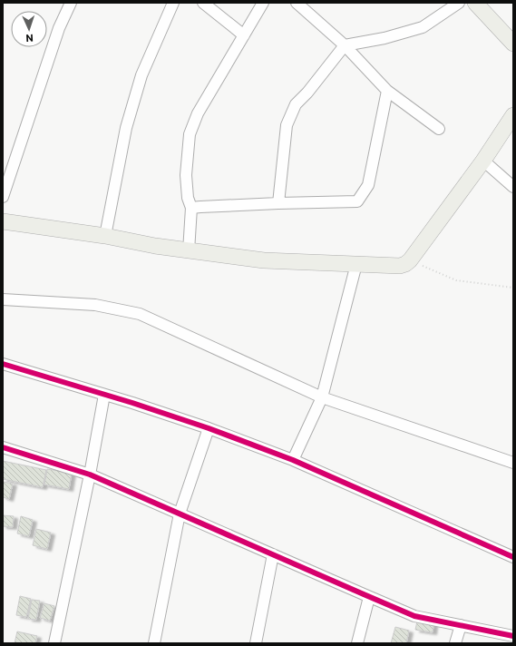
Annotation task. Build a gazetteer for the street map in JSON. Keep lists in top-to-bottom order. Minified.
{"north":"bottom"}
